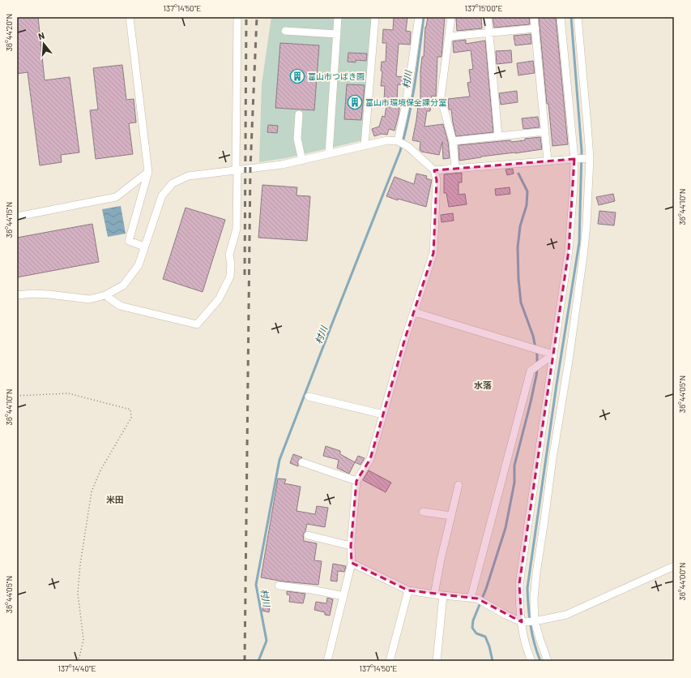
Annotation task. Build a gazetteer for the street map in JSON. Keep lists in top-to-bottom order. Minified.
{"districts":["水落","米田"],"water":["村川"],"places":{"building":["富山市つばき園","富山市環境保全課分室"]},"north":"top","coordinates":["137°14'50\"E","137°15'00\"E","36°44'20\"N","36°44'10\"N","36°44'15\"N","36°44'05\"N","36°44'00\"N","137°14'40\"E"]}
